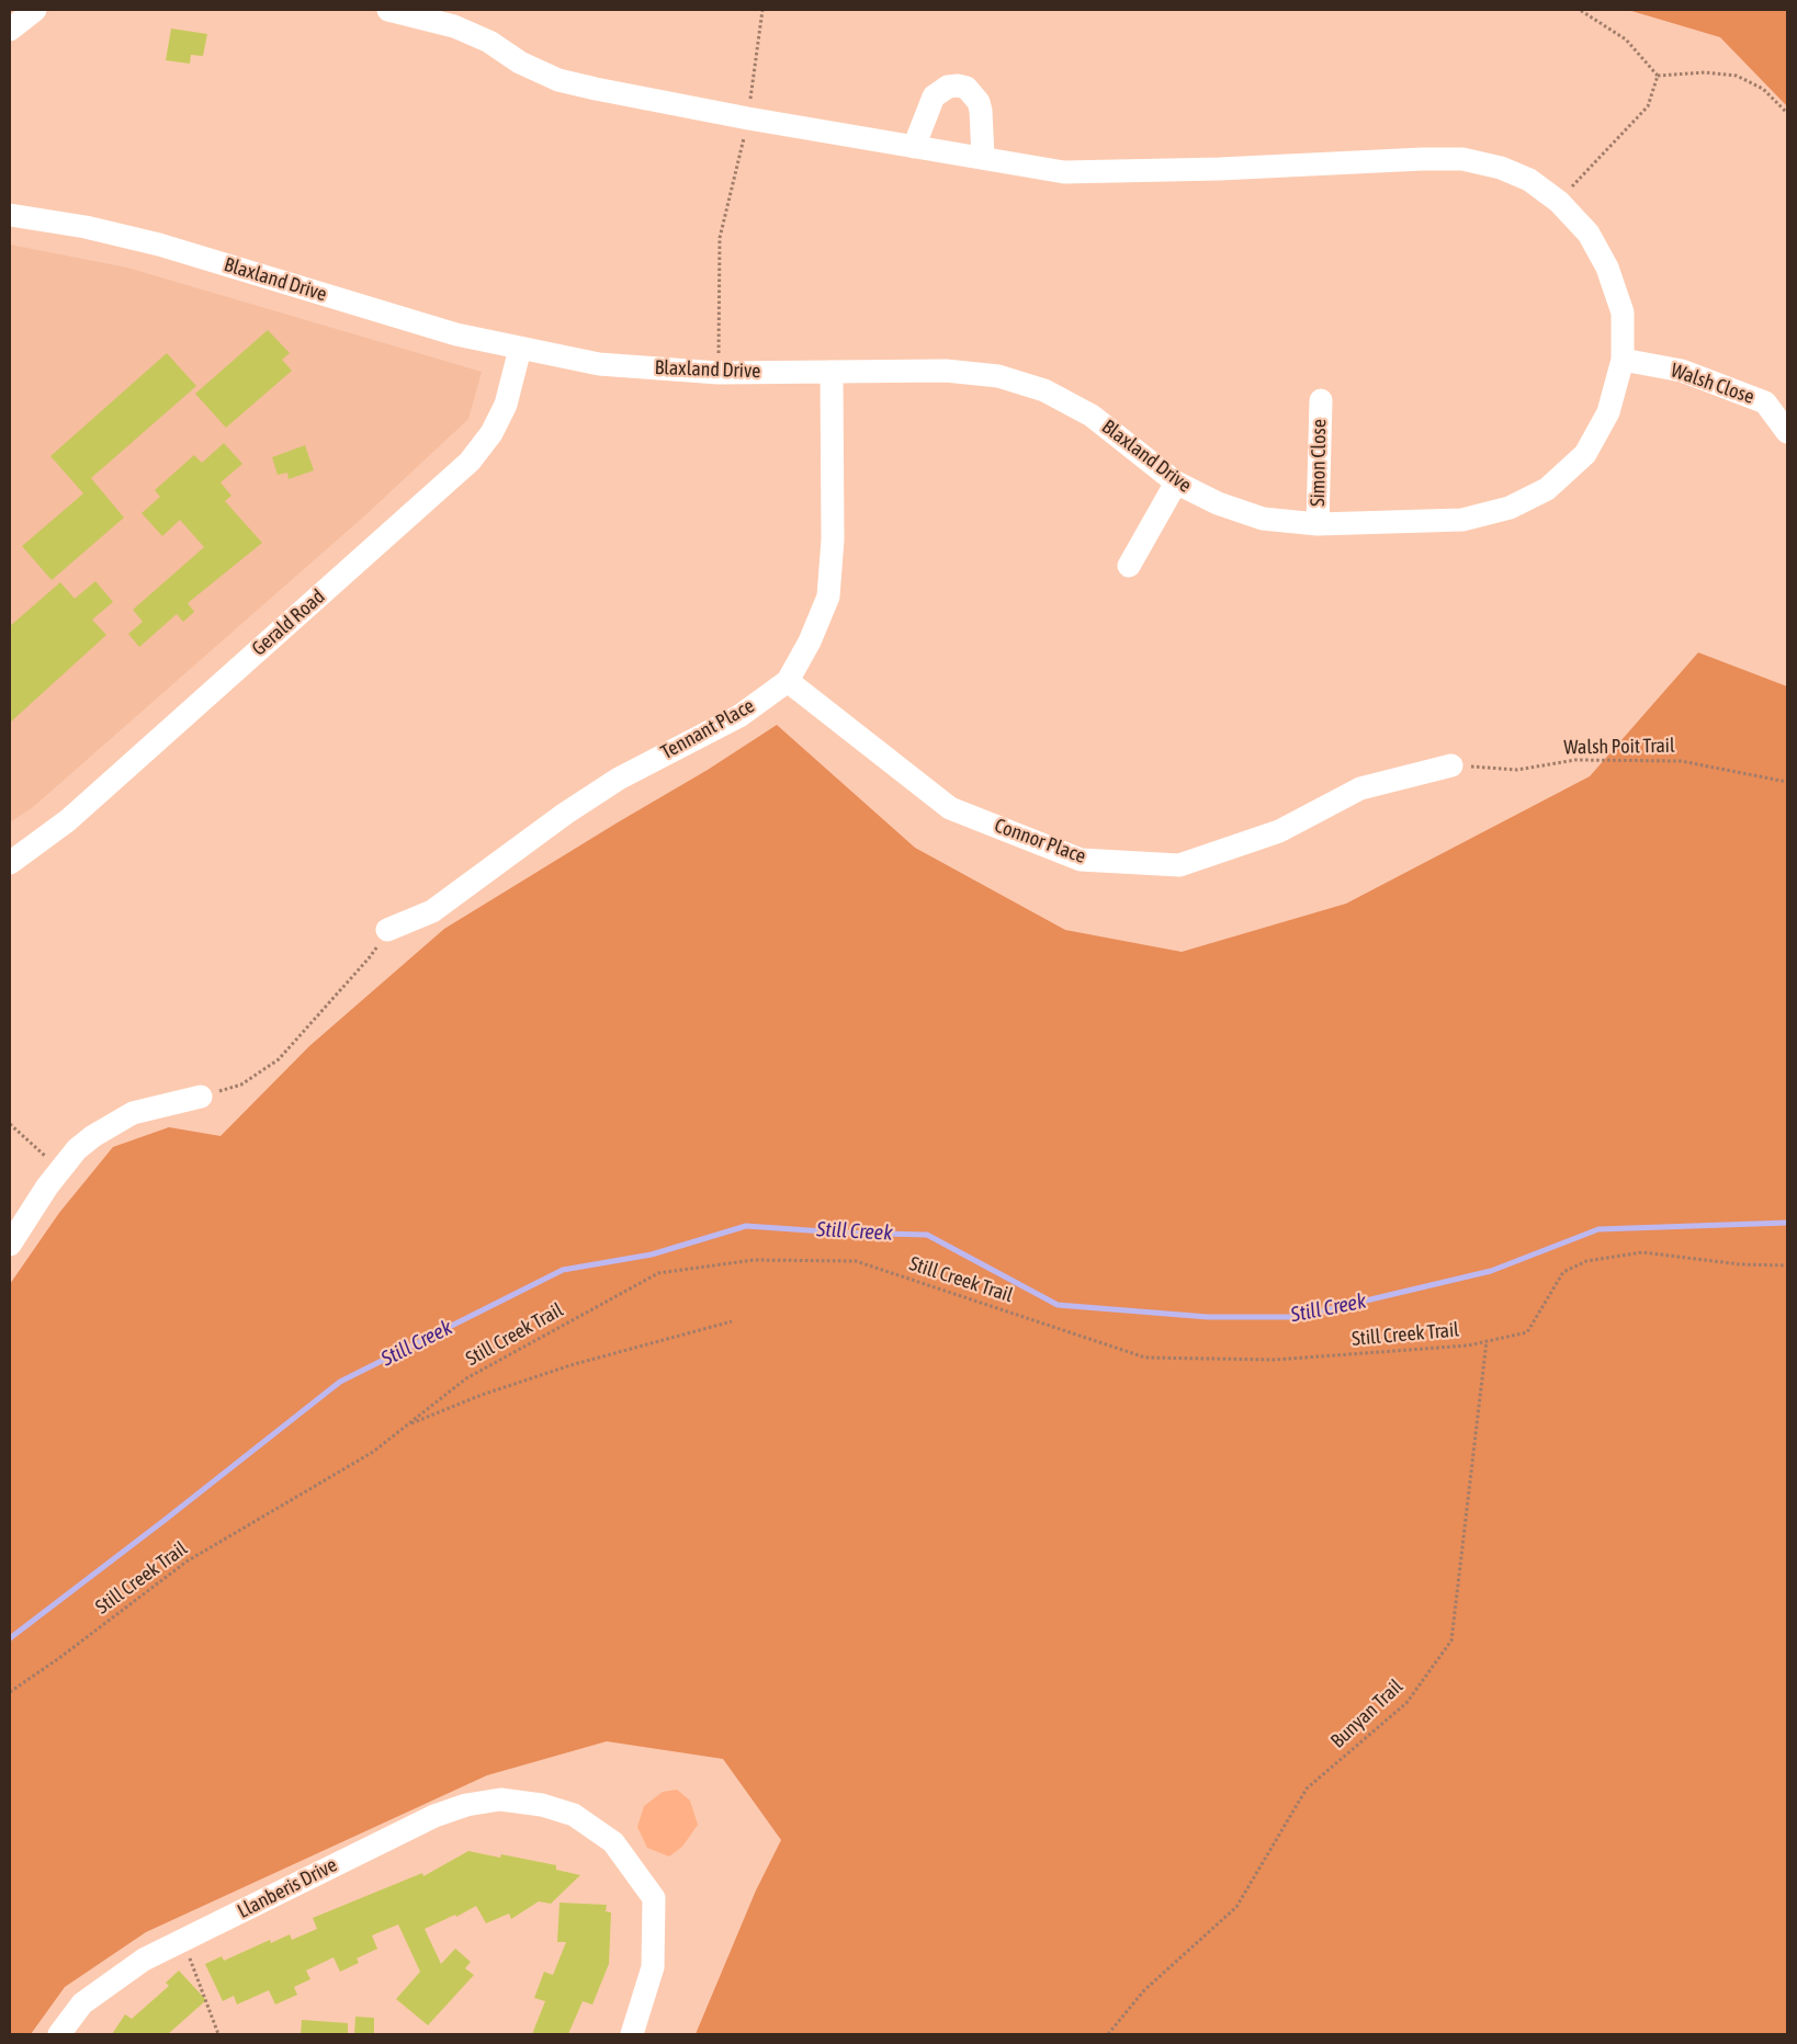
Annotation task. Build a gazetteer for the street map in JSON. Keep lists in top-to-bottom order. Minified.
{"streets":{"street":["Blaxland Drive","Walsh Close","Simon Close","Gerald Road","Tennant Place","Connor Place","Llanberis Drive"],"path":["Walsh Poit Trail","Still Creek Trail","Bunyan Trail"]},"crossings":[["Blaxland Drive","Walsh Close"],["Blaxland Drive","Simon Close"],["Blaxland Drive","Gerald Road"],["Blaxland Drive","Tennant Place"],["Tennant Place","Connor Place"],["Walsh Poit Trail","Connor Place"],["Still Creek Trail","Bunyan Trail"]],"water":["Still Creek"]}
